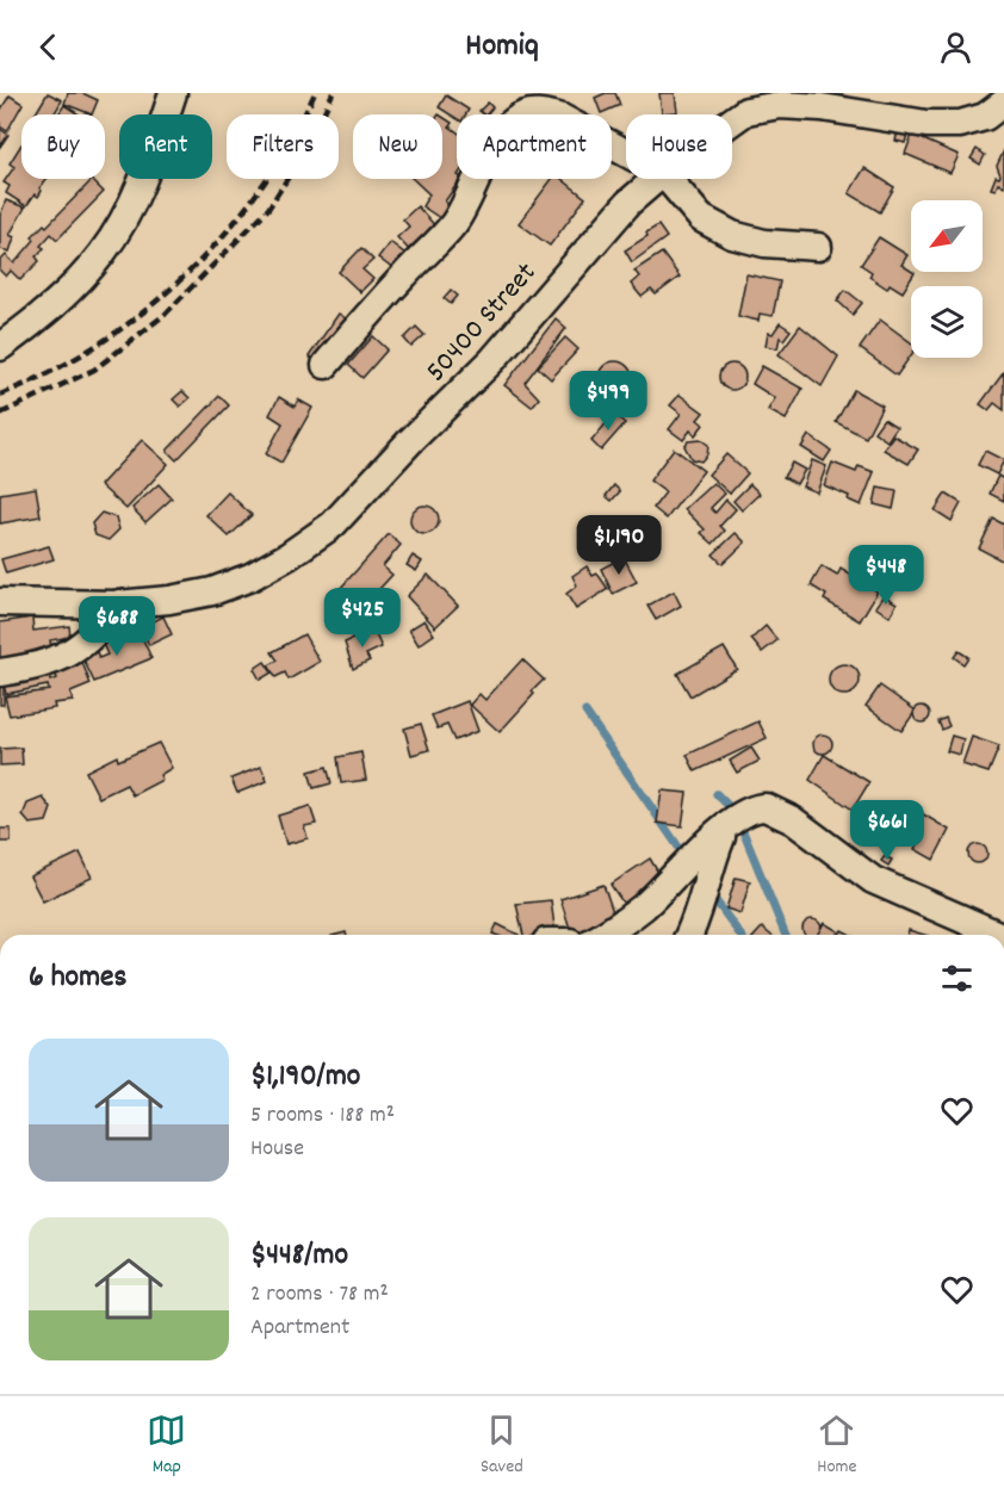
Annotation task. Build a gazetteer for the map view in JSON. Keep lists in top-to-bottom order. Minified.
{"streets":{"street":["50400 Street"]},"north":"bottom left","page":{"header":"Homiq","chip":["Buy","Rent","Filters","New","Apartment","House"],"price":["$499","$1,190","$448","$425","$688","$661"],"heading":"6 homes","list":[{"name":"$1,190/mo","note":"5 rooms · 188 m² · House"},{"name":"$448/mo","note":"2 rooms · 78 m² · Apartment"}],"tabs":["Map","Saved","Home"]}}
